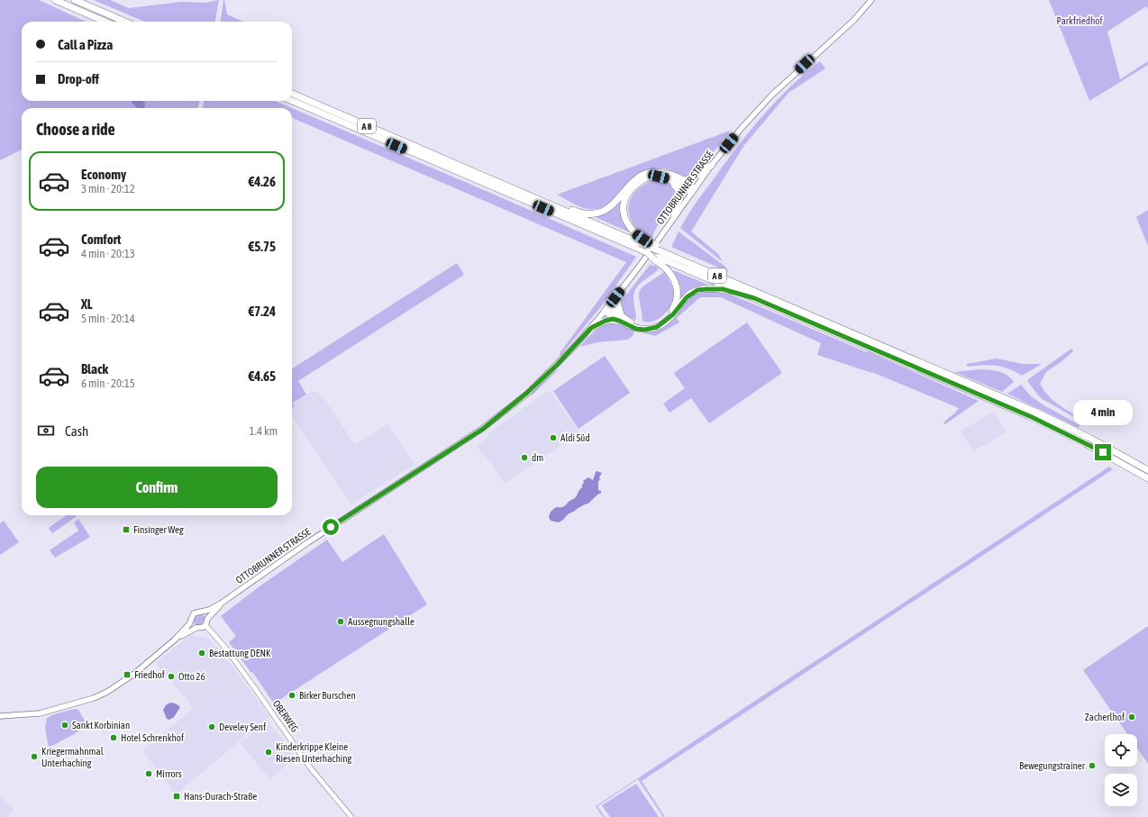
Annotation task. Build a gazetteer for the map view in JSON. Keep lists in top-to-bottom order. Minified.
{"streets":{"highway":["A 8"],"main road":["OTTOBRUNNER STRASSE"],"street":["OBERWEG"]},"crossings":[["OTTOBRUNNER STRASSE","OBERWEG"]],"parks":["Parkfriedhof"],"places":{"other":["Aldi Süd","dm","Aussegnungshalle","Bestattung DENK","Otto 26","Birker Burschen","Zacherlhof","Sankt Korbinian","Develey Senf","Hotel Schrenkhof","Kinderkrippe Kleine Riesen Unterhaching","Kriegermahnmal Unterhaching","Bewegungstrainer","Mirrors"],"transit":["Finsinger Weg","Friedhof","Hans-Durach-Straße"]},"page":{"banner":["Call a Pizza","Drop-off"],"heading":"Choose a ride","list":[{"name":"Economy","note":"3 min · 20:12","value":"€4.26"},{"name":"Comfort","note":"4 min · 20:13","value":"€5.75"},{"name":"XL","note":"5 min · 20:14","value":"€7.24"},{"name":"Black","note":"6 min · 20:15","value":"€4.65"}],"bubble":"4 min","pay":["Cash","1.4 km"],"buttons":"Confirm"}}
